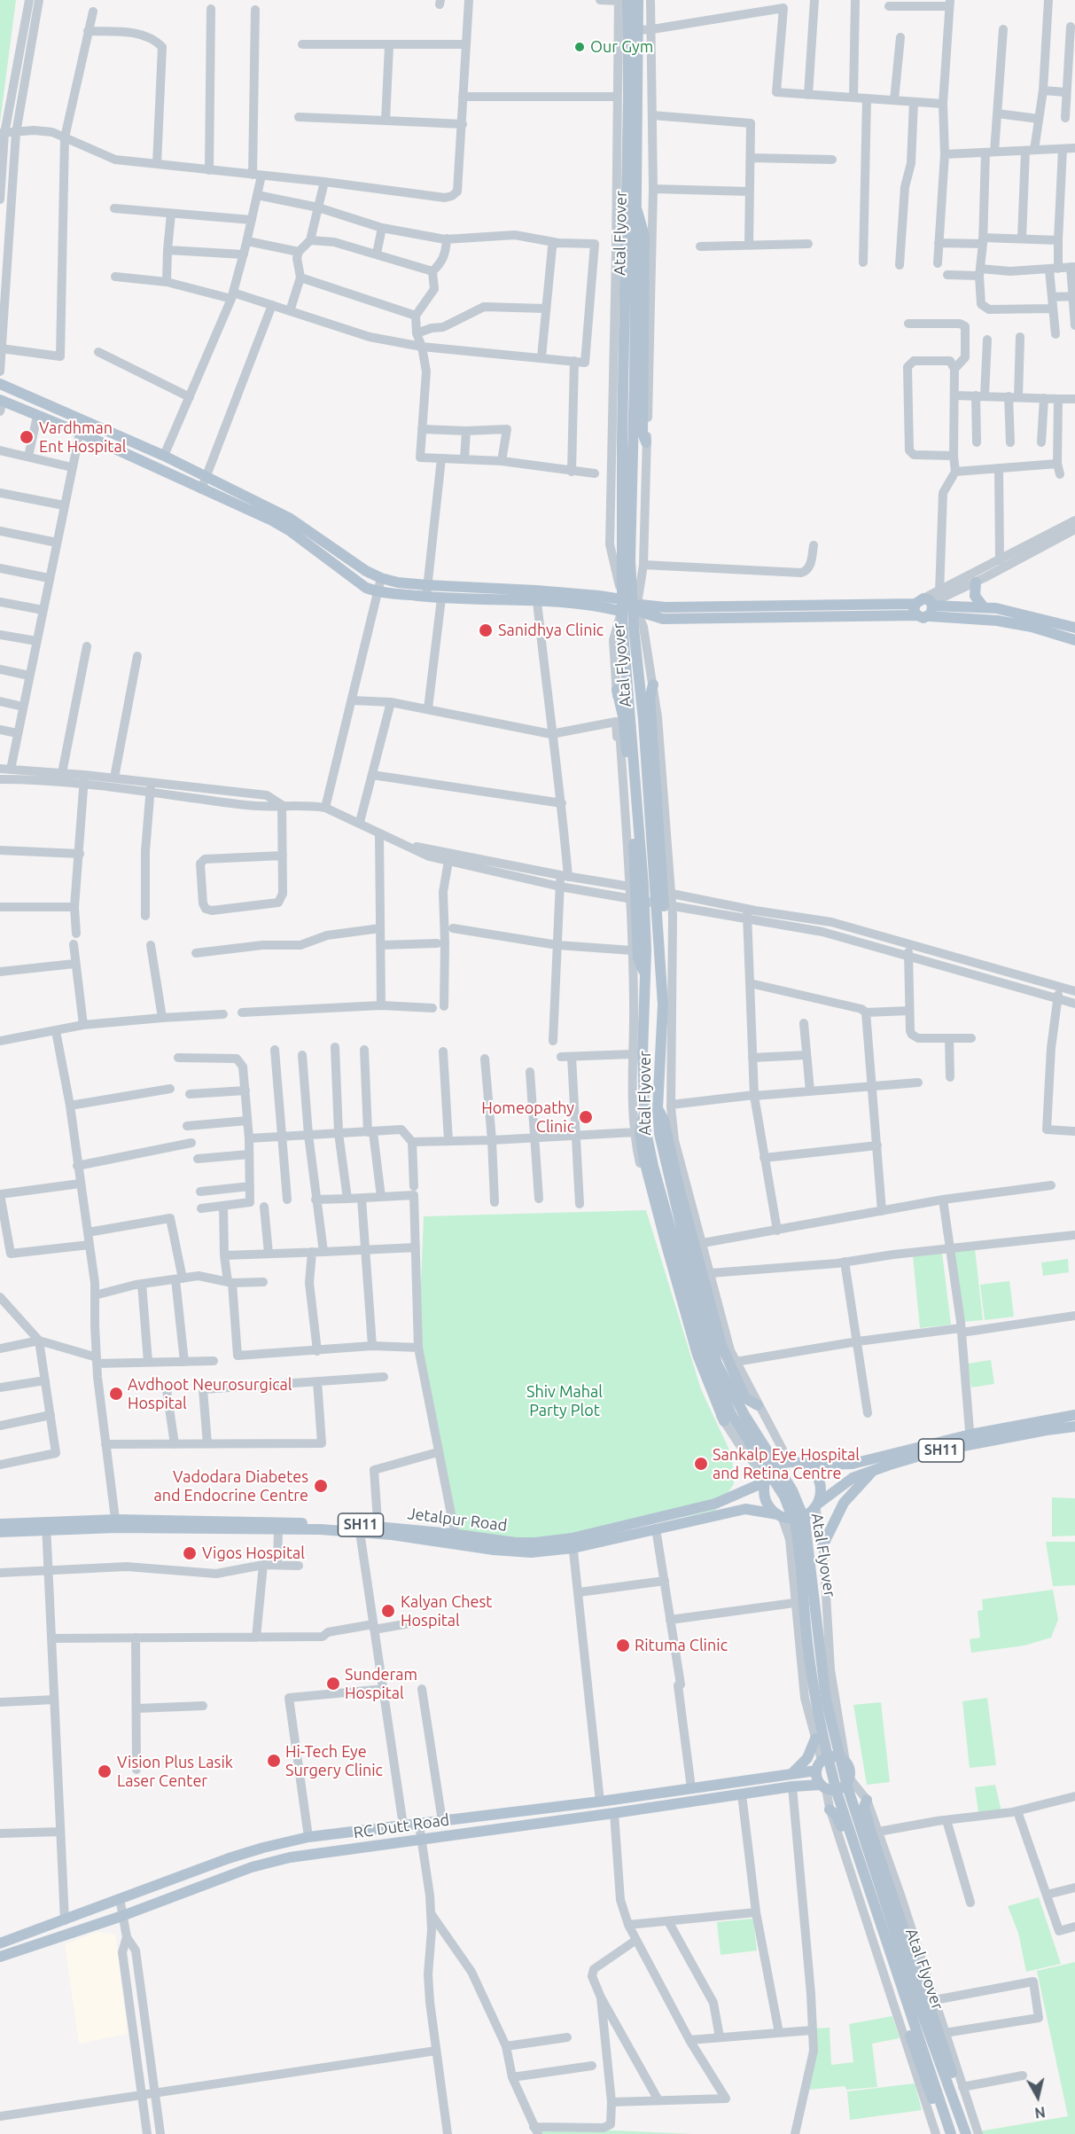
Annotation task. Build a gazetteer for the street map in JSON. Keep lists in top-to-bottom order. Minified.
{"streets":{"main road":["Atal Flyover","SH11","Jetalpur Road","RC Dutt Road"]},"crossings":[["Atal Flyover","RC Dutt Road"],["SH11","Jetalpur Road"]],"parks":["Shiv Mahal Party Plot"],"places":["Our Gym","Vardhman Ent Hospital","Sanidhya Clinic","Homeopathy Clinic","Avdhoot Neurosurgical Hospital","Sankalp Eye Hospital and Retina Centre","Vadodara Diabetes and Endocrine Centre","Vigos Hospital","Kalyan Chest Hospital","Rituma Clinic","Sunderam Hospital","Hi-Tech Eye Surgery Clinic","Vision Plus Lasik Laser Center"],"north":"bottom"}
